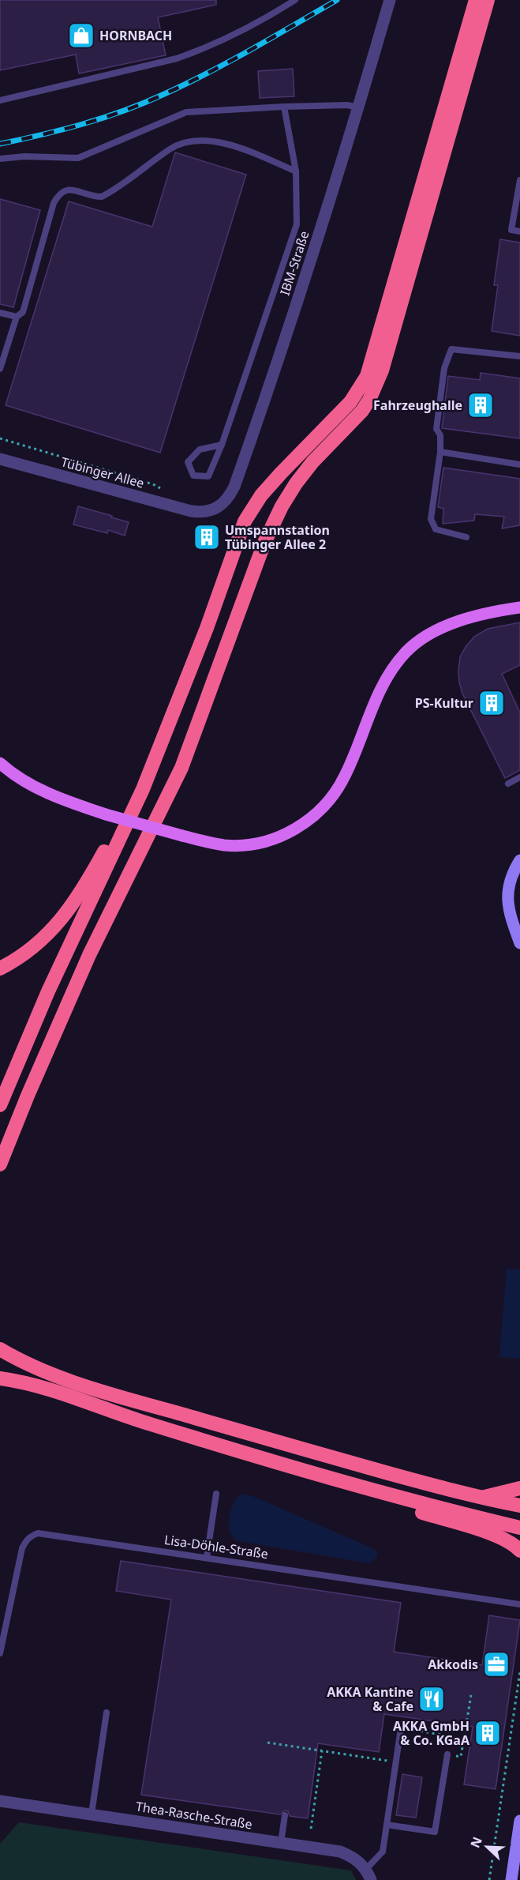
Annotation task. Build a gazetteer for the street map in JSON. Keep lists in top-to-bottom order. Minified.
{"streets":{"street":["IBM-Straße","Tübinger Allee","Thea-Rasche-Straße"],"lane":["Lisa-Döhle-Straße"]},"crossings":[["IBM-Straße","Tübinger Allee"]],"places":{"shop":["HORNBACH"],"building":["Fahrzeughalle","Umspannstation Tübinger Allee 2","PS-Kultur","AKKA GmbH & Co. KGaA"],"office":["Akkodis"],"restaurant":["AKKA Kantine & Cafe"]},"north":"top left"}
